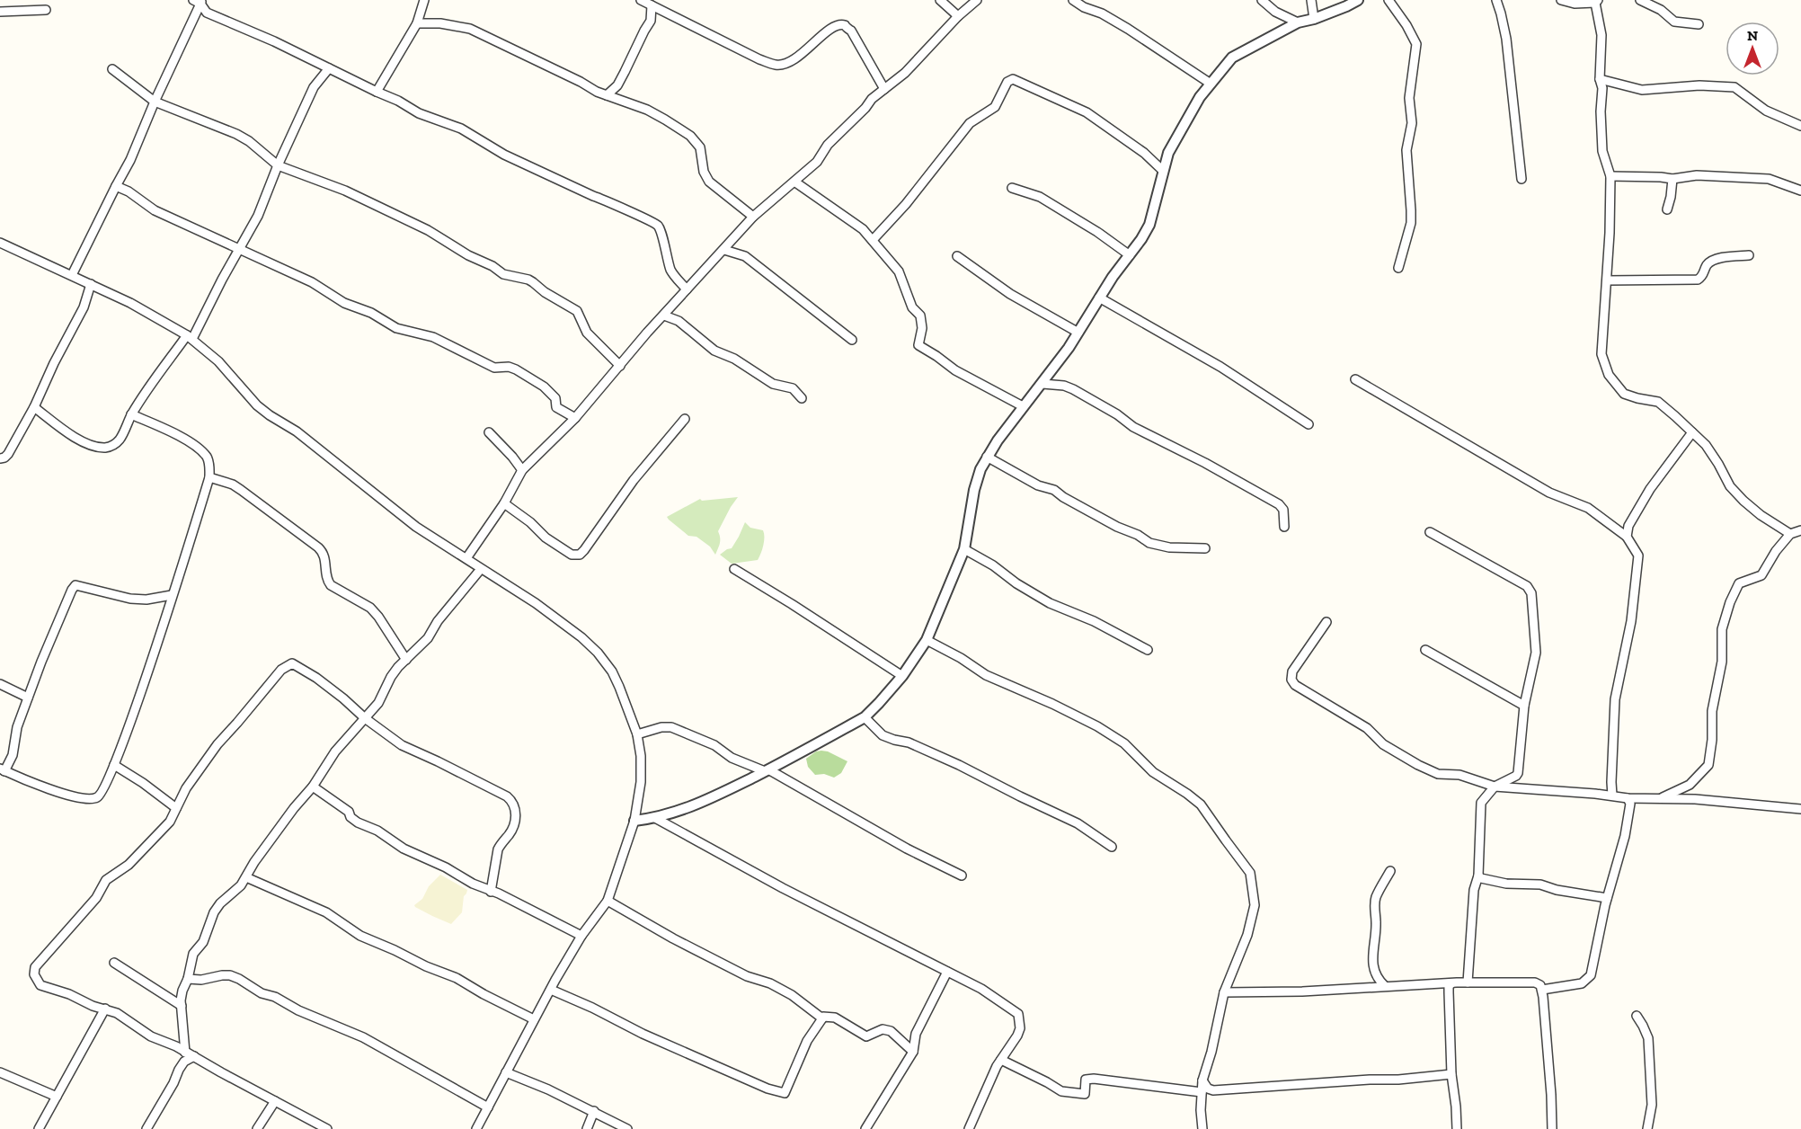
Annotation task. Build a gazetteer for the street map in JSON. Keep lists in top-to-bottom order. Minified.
{"north":"top"}
